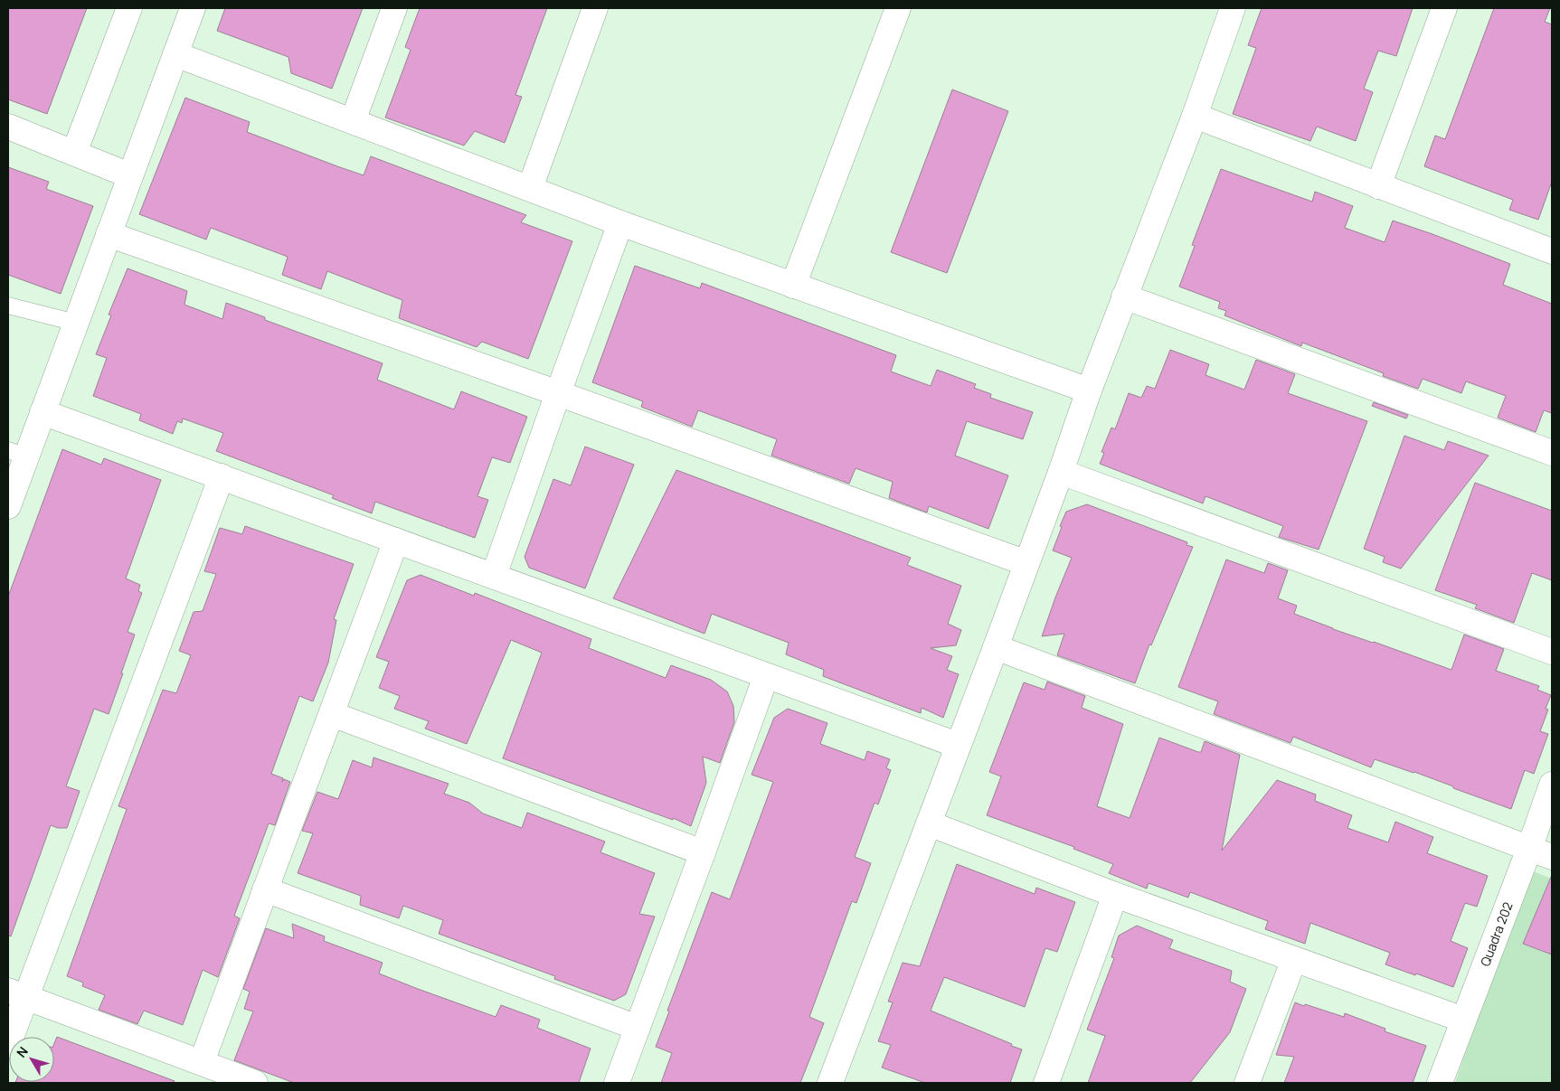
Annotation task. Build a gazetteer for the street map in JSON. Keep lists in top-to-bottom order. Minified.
{"streets":{"street":["Quadra 202"]},"north":"top left"}
